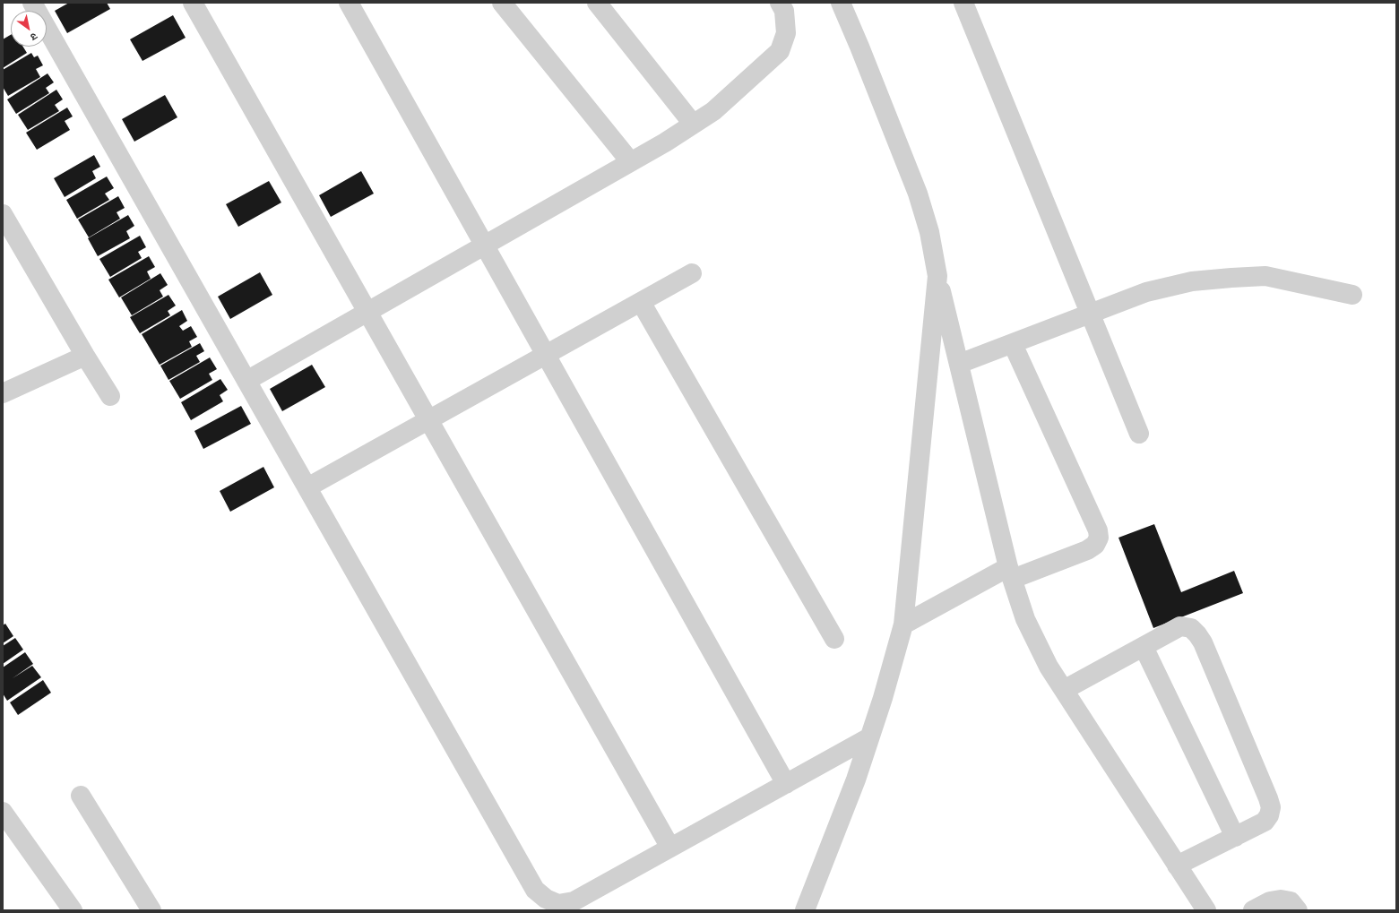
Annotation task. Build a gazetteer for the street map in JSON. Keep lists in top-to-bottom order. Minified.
{"north":"bottom right"}
